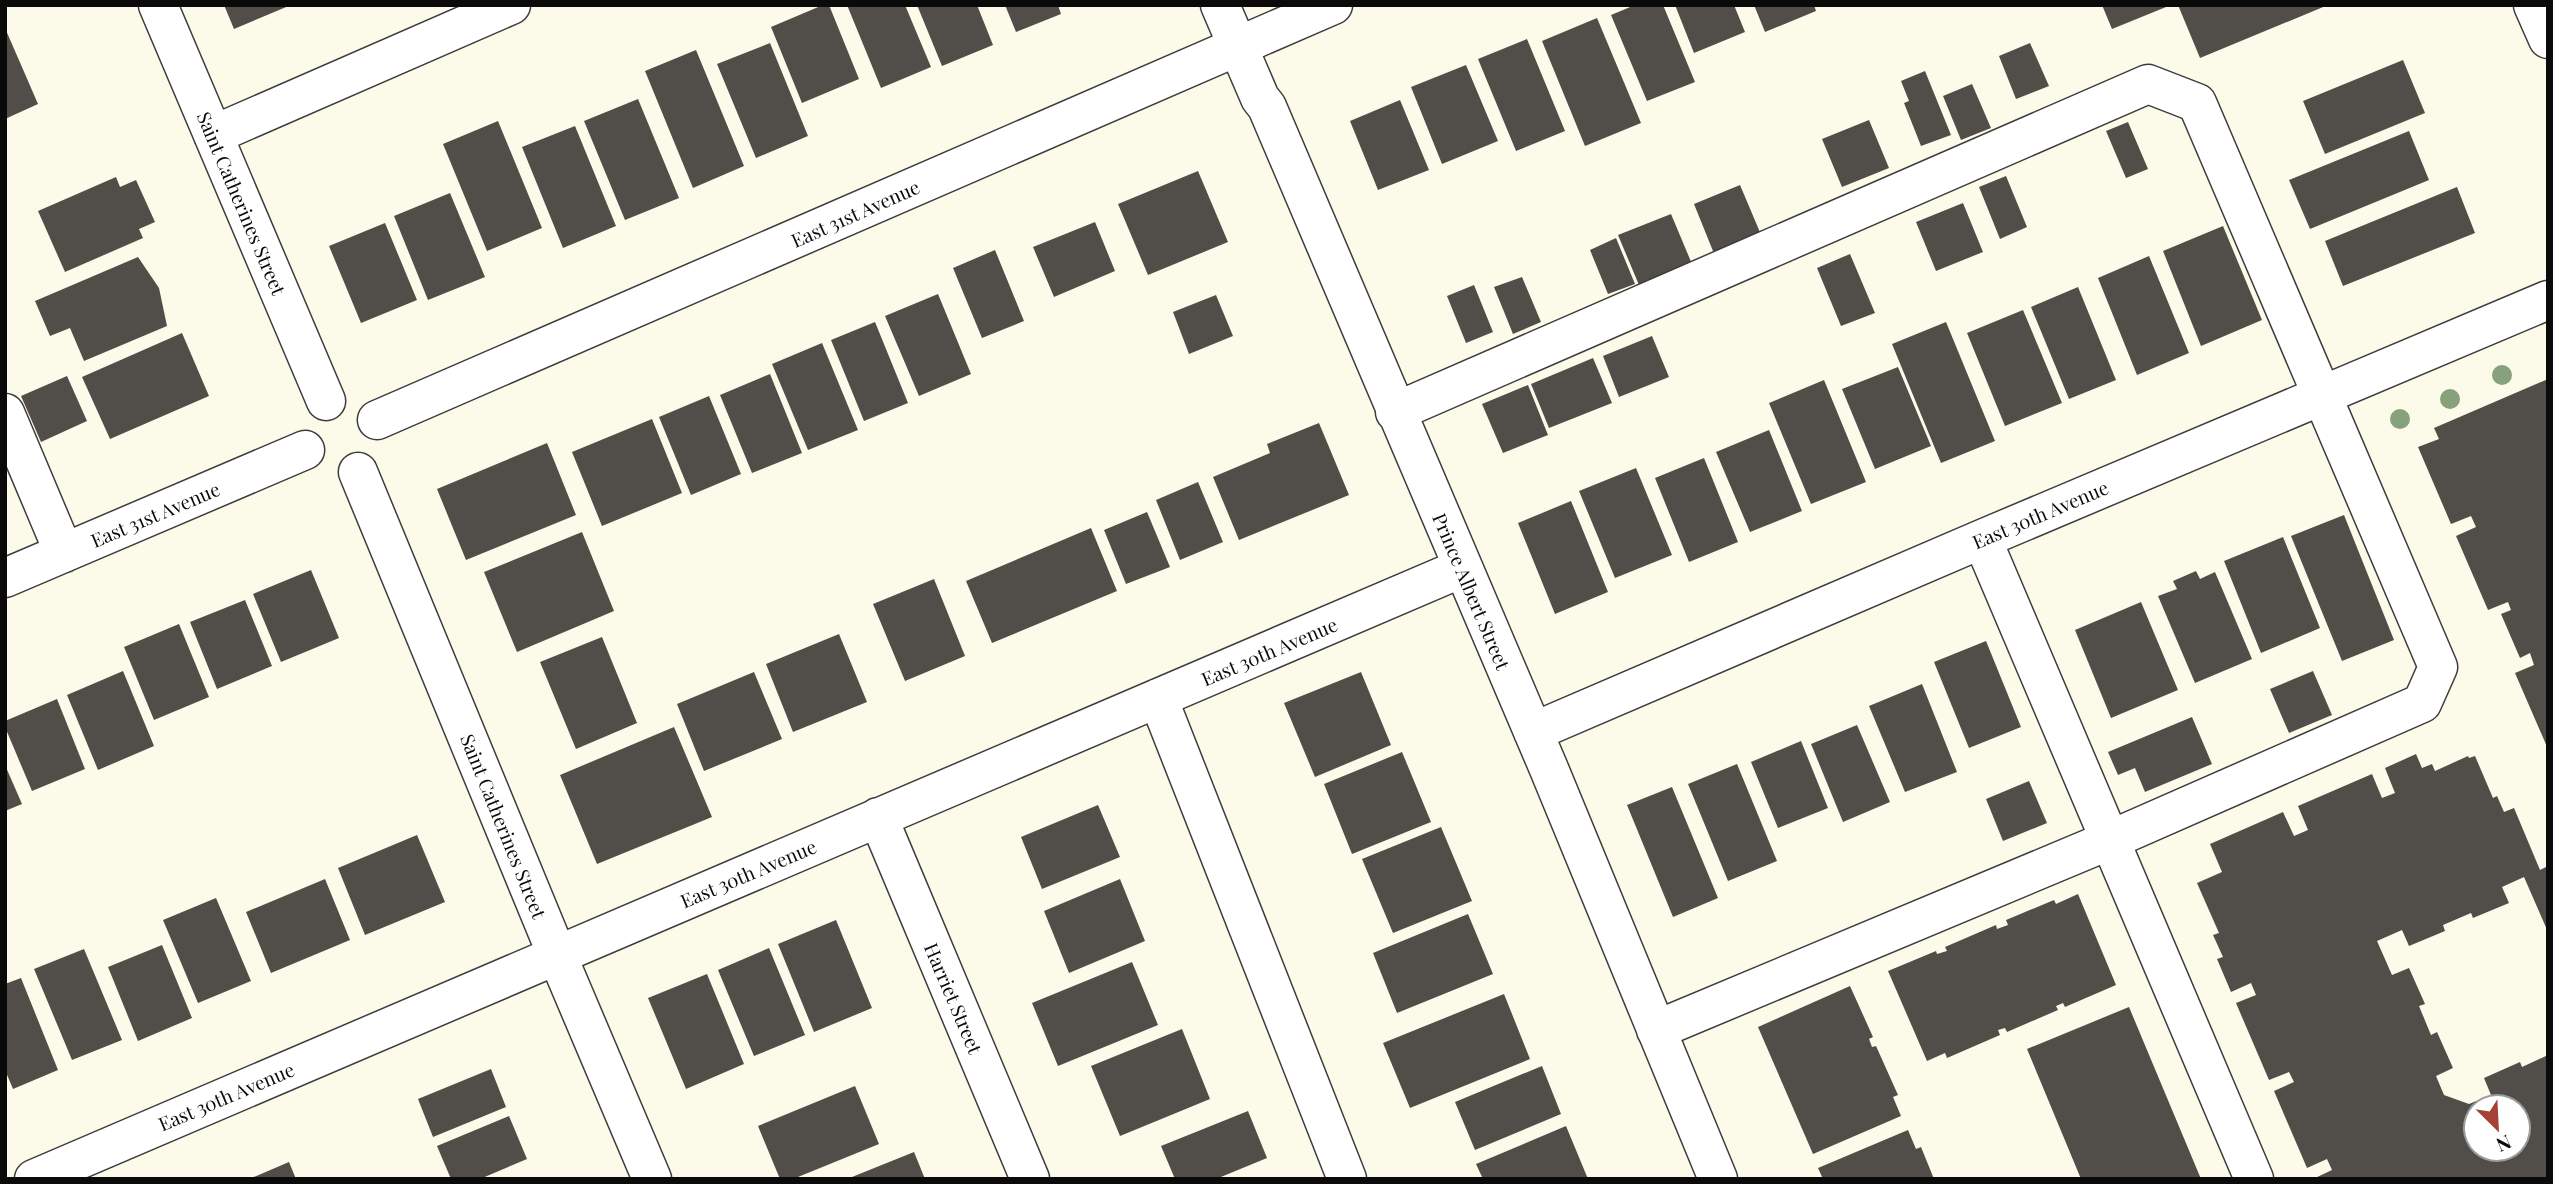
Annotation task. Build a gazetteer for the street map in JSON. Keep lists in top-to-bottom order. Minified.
{"streets":{"street":["Saint Catherines Street","East 31st Avenue","East 30th Avenue","Prince Albert Street","Harriet Street"]},"crossings":[["Saint Catherines Street","East 31st Avenue"],["Saint Catherines Street","East 30th Avenue"],["East 31st Avenue","Prince Albert Street"],["East 30th Avenue","Prince Albert Street"],["East 30th Avenue","Harriet Street"]],"north":"bottom right"}
